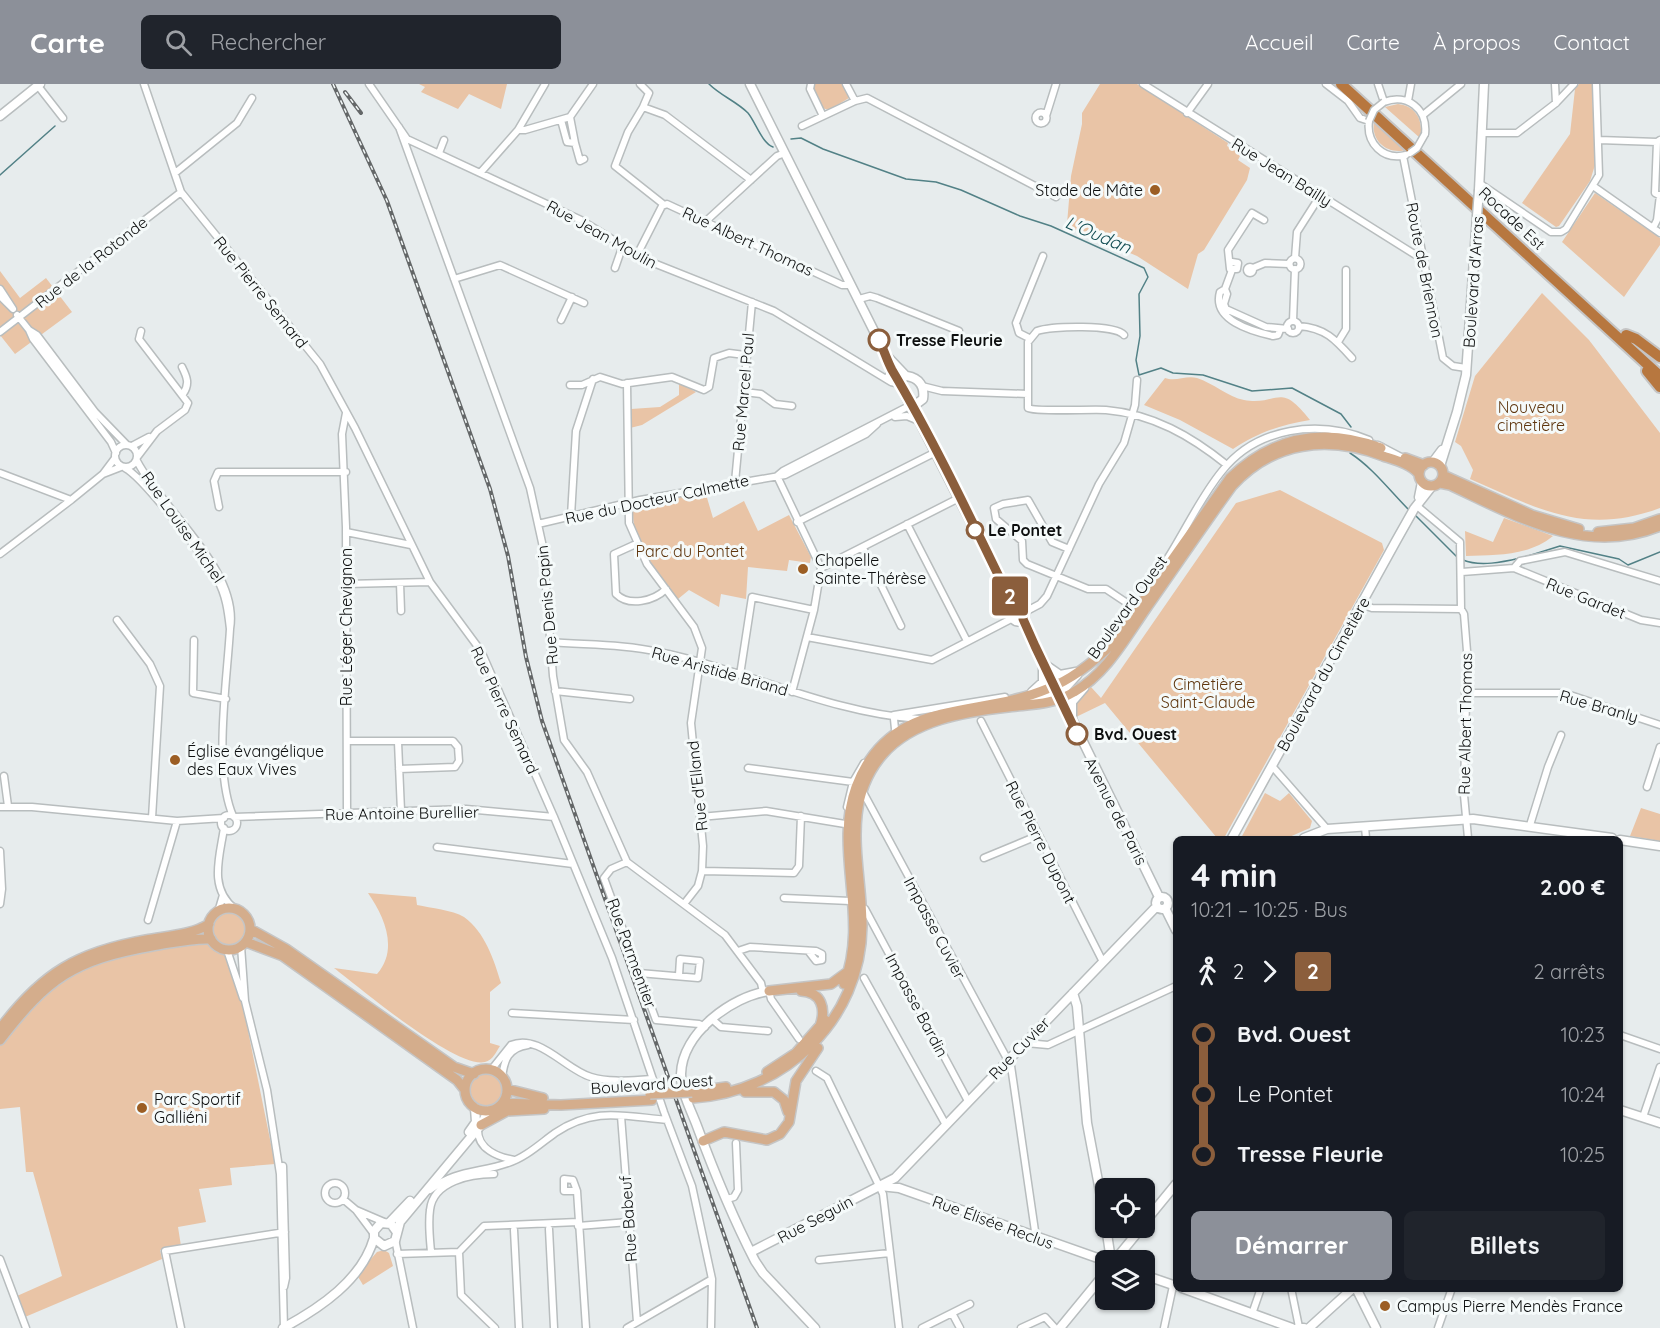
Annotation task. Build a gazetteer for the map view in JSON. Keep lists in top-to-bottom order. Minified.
{"streets":{"highway":["Rocade Est"],"main road":["Boulevard Ouest"],"street":["Rue Jean Bailly","Rue Jean Moulin","Rue Albert Thomas","Rue de la Rotonde","Route de Briennon","Boulevard d'Arras","Rue Pierre Semard","Rue Marcel Paul","Rue du Docteur Calmette","Rue Louise Michel","Rue Gardet","Rue Denis Papin","Rue Léger Chevignon","Rue Aristide Briand","Boulevard du Cimetière","Rue Branly","Rue d'Elland","Avenue de Paris","Rue Antoine Burellier","Rue Pierre Dupont","Impasse Cuvier","Rue Parmentier","Impasse Bardin","Rue Cuvier","Rue Babeuf","Rue Seguin","Rue Élisée Reclus"]},"crossings":[["Rue Jean Bailly","Route de Briennon"],["Rue Jean Moulin","Rue Albert Thomas"],["Rue Jean Moulin","Rue Marcel Paul"],["Rue Jean Moulin","Rue Denis Papin"],["Rue Albert Thomas","Boulevard du Cimetière"],["Rue Albert Thomas","Rue Branly"],["Rue de la Rotonde","Rue Pierre Semard"],["Route de Briennon","Boulevard d'Arras"],["Boulevard d'Arras","Boulevard Ouest"],["Boulevard d'Arras","Boulevard du Cimetière"],["Rue Pierre Semard","Rue Léger Chevignon"],["Rue Pierre Semard","Rue Antoine Burellier"],["Rue Marcel Paul","Rue du Docteur Calmette"],["Rue du Docteur Calmette","Rue Denis Papin"],["Rue du Docteur Calmette","Rue d'Elland"],["Rue Louise Michel","Rue Antoine Burellier"],["Rue Denis Papin","Rue Aristide Briand"],["Rue Denis Papin","Rue d'Elland"],["Rue Denis Papin","Rue Parmentier"],["Boulevard Ouest","Rue Aristide Briand"],["Boulevard Ouest","Boulevard du Cimetière"],["Boulevard Ouest","Avenue de Paris"],["Boulevard Ouest","Rue Pierre Dupont"],["Rue Léger Chevignon","Rue Antoine Burellier"],["Rue Aristide Briand","Rue d'Elland"],["Avenue de Paris","Rue Cuvier"],["Rue Pierre Dupont","Rue Cuvier"],["Impasse Cuvier","Rue Cuvier"],["Impasse Cuvier","Rue Élisée Reclus"],["Impasse Bardin","Rue Cuvier"],["Rue Cuvier","Rue Seguin"],["Rue Cuvier","Rue Élisée Reclus"],["Rue Seguin","Rue Élisée Reclus"]],"water":["L'Oudan"],"parks":["Nouveau cimetière","Parc du Pontet","Cimetière Saint-Claude"],"places":["Stade de Mâte","Tresse Fleurie","Le Pontet","Chapelle Sainte-Thérèse","Bvd. Ouest","Église évangélique des Eaux Vives","Parc Sportif Galliéni","Campus Pierre Mendès France"],"lines":["bus line 2"],"page":{"header":"Carte","search":"Rechercher","nav":["Accueil","Carte","À propos","Contact"],"on_map":"2","heading":["4 min","10:21 – 10:25 · Bus","2.00 €"],"legs":["2","2","2 arrêts"],"list":[{"name":"Bvd. Ouest","value":"10:23"},{"name":"Le Pontet","value":"10:24"},{"name":"Tresse Fleurie","value":"10:25"}],"buttons":["Démarrer","Billets"]}}
